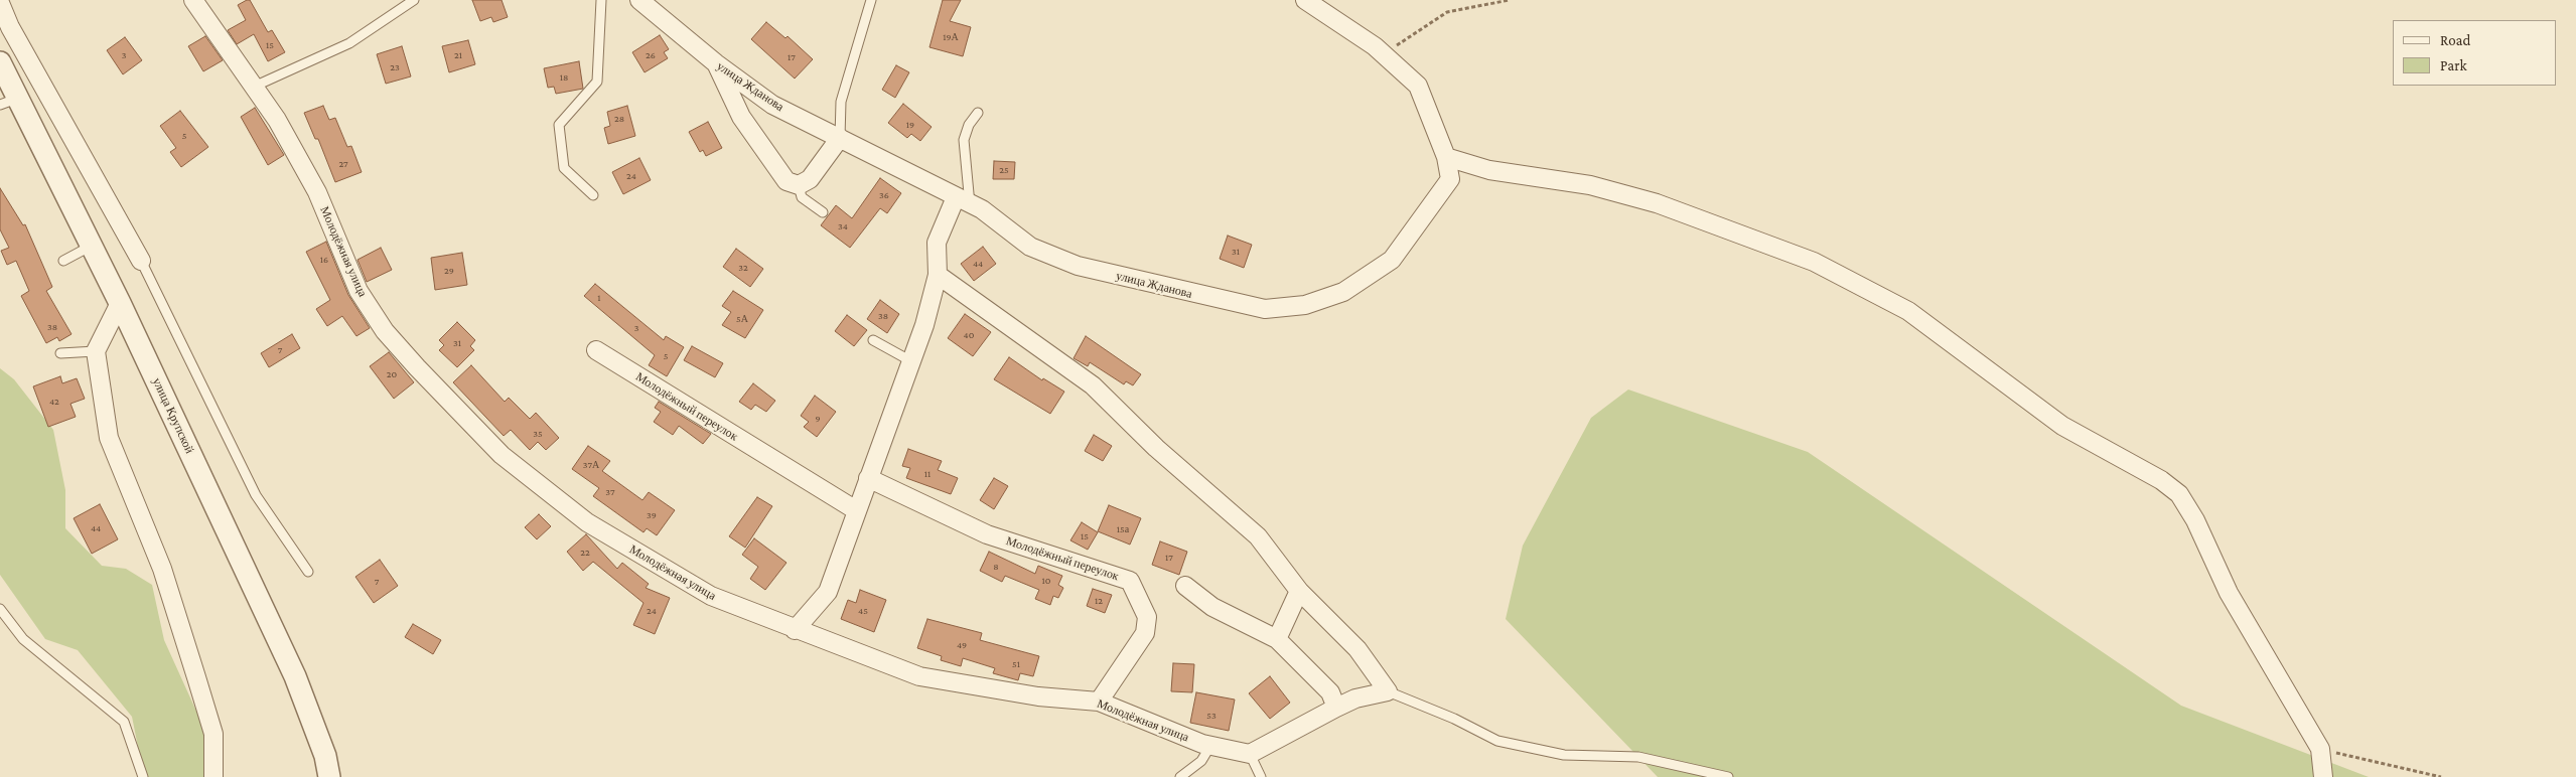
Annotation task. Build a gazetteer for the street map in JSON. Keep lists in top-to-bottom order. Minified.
{"streets":{"street":["улица Жданова","Молодёжная улица","Молодёжный переулок","улица Крупской"]},"crossings":[["Молодёжная улица","Молодёжный переулок"]],"house_numbers":["19А","15","3","21","26","17","23","18","28","19","5","27","25","24","36","34","31","16","44","32","29","1","38","5А","38","3","40","31","7","5","20","42","9","35","37А","11","37","39","44","15а","15","22","17","8","10","7","12","24","45","49","51","53"],"legend":["Road","Park"]}
